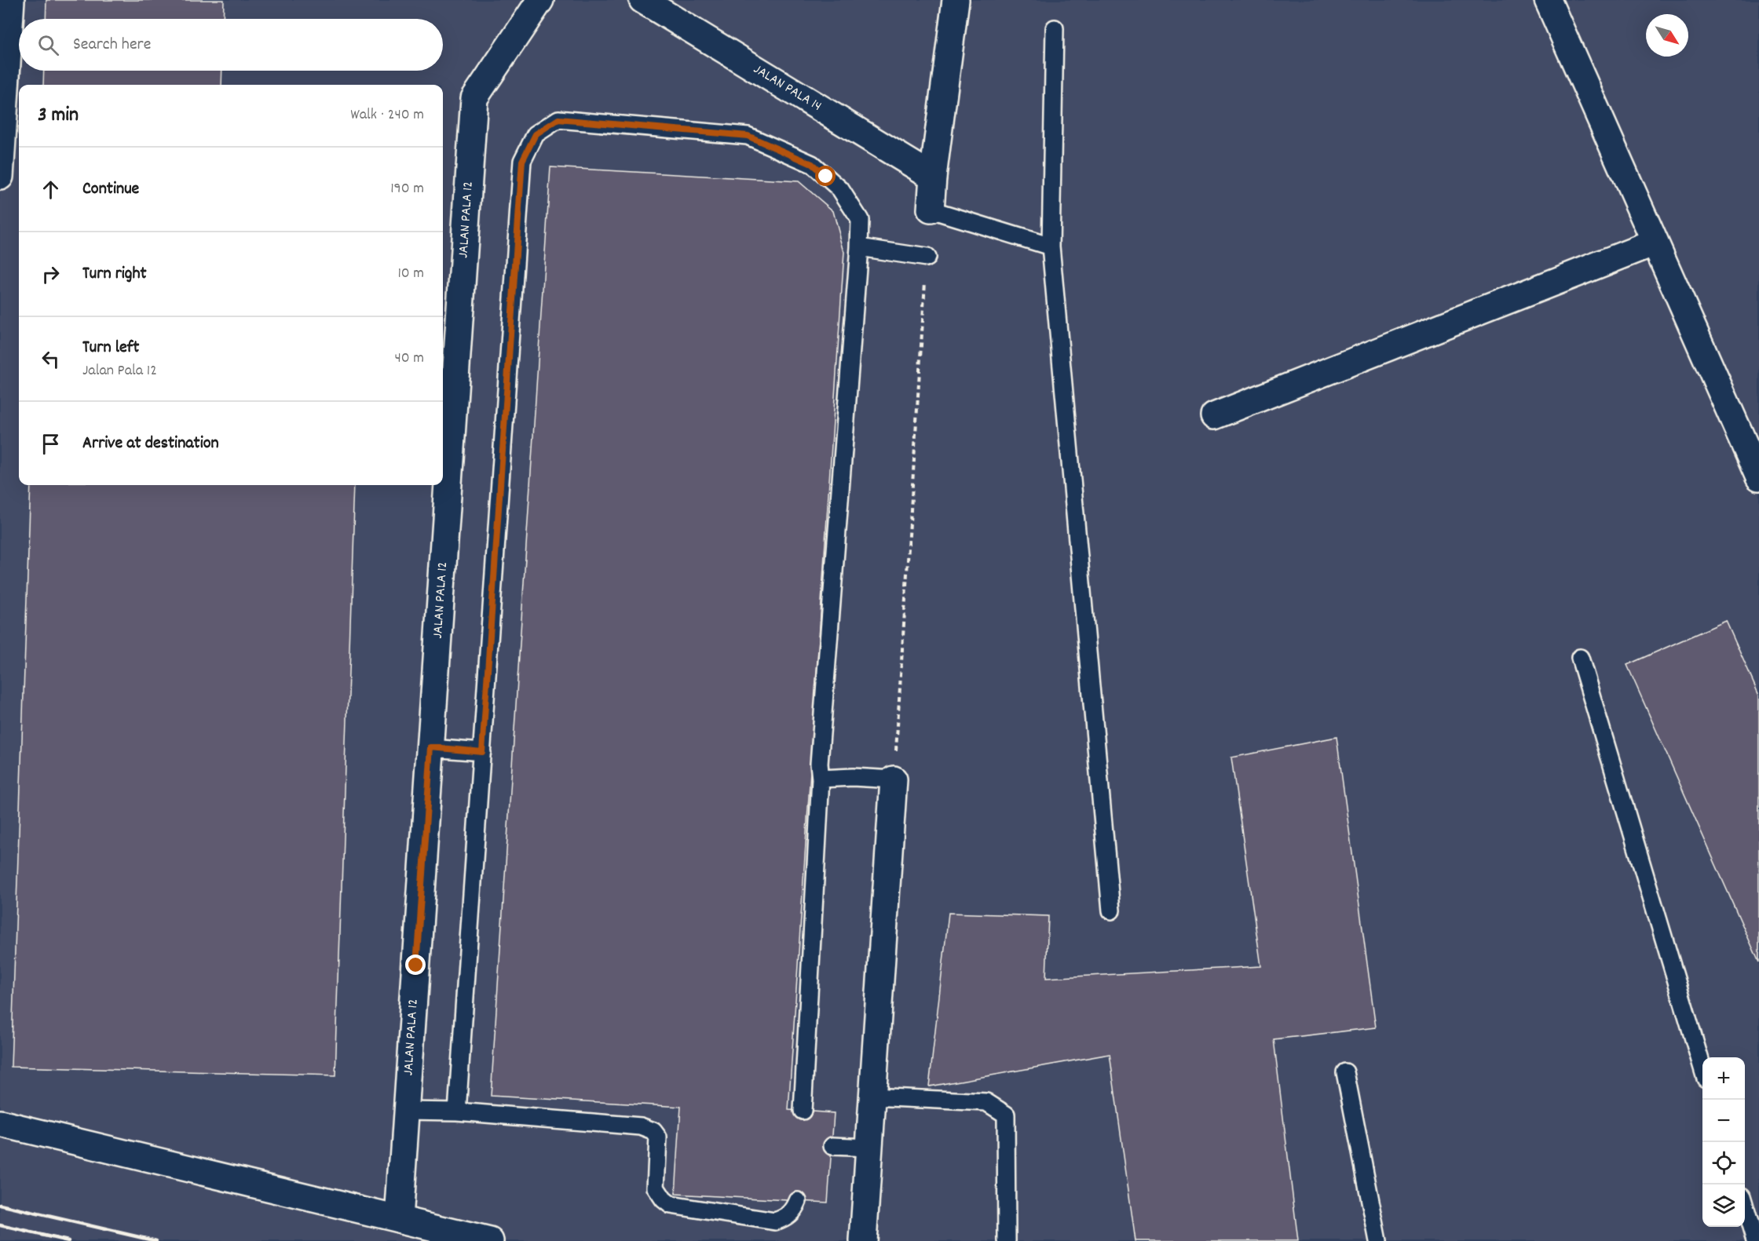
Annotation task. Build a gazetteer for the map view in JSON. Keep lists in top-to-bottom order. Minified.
{"streets":{"street":["JALAN PALA 14","JALAN PALA 12"]},"north":"bottom right","page":{"search":"Search here","heading":["3 min","Walk · 240 m"],"list":[["Continue","190 m"],["Turn right","10 m"],["Turn left","Jalan Pala 12","40 m"],"Arrive at destination"],"map_buttons":["+","−"]}}
